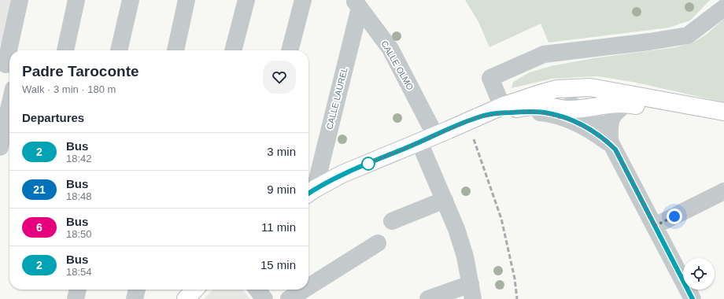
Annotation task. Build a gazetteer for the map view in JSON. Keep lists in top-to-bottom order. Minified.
{"streets":{"street":["CALLE OLMO","CALLE LAUREL"]},"crossings":[["CALLE OLMO","CALLE LAUREL"]],"lines":["bus line 2"],"page":{"heading":[["Padre Taroconte","Walk · 3 min · 180 m"],"Departures"],"list":[{"mark":"2","name":"Bus","note":"18:42","value":"3 min"},{"mark":"21","name":"Bus","note":"18:48","value":"9 min"},{"mark":"6","name":"Bus","note":"18:50","value":"11 min"},{"mark":"2","name":"Bus","note":"18:54","value":"15 min"}]}}
